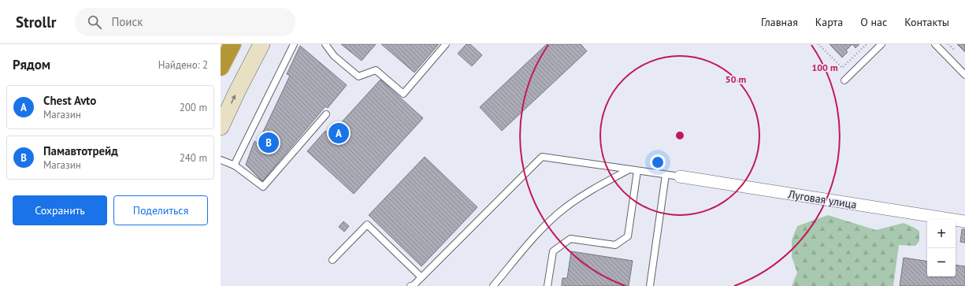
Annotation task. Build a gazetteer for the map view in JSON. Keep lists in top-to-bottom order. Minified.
{"streets":{"street":["Луговая улица"]},"page":{"header":"Strollr","search":"Поиск","nav":["Главная","Карта","О нас","Контакты"],"heading":["Рядом","Найдено: 2"],"list":[{"mark":"A","name":"Chest Avto","note":"Магазин","value":"200 m"},{"mark":"B","name":"Памавтотрейд","note":"Магазин","value":"240 m"}],"pins":["A","B"],"buttons":["Сохранить","Поделиться"],"map_buttons":["+","−"]},"rings":["100 m","50 m"]}
